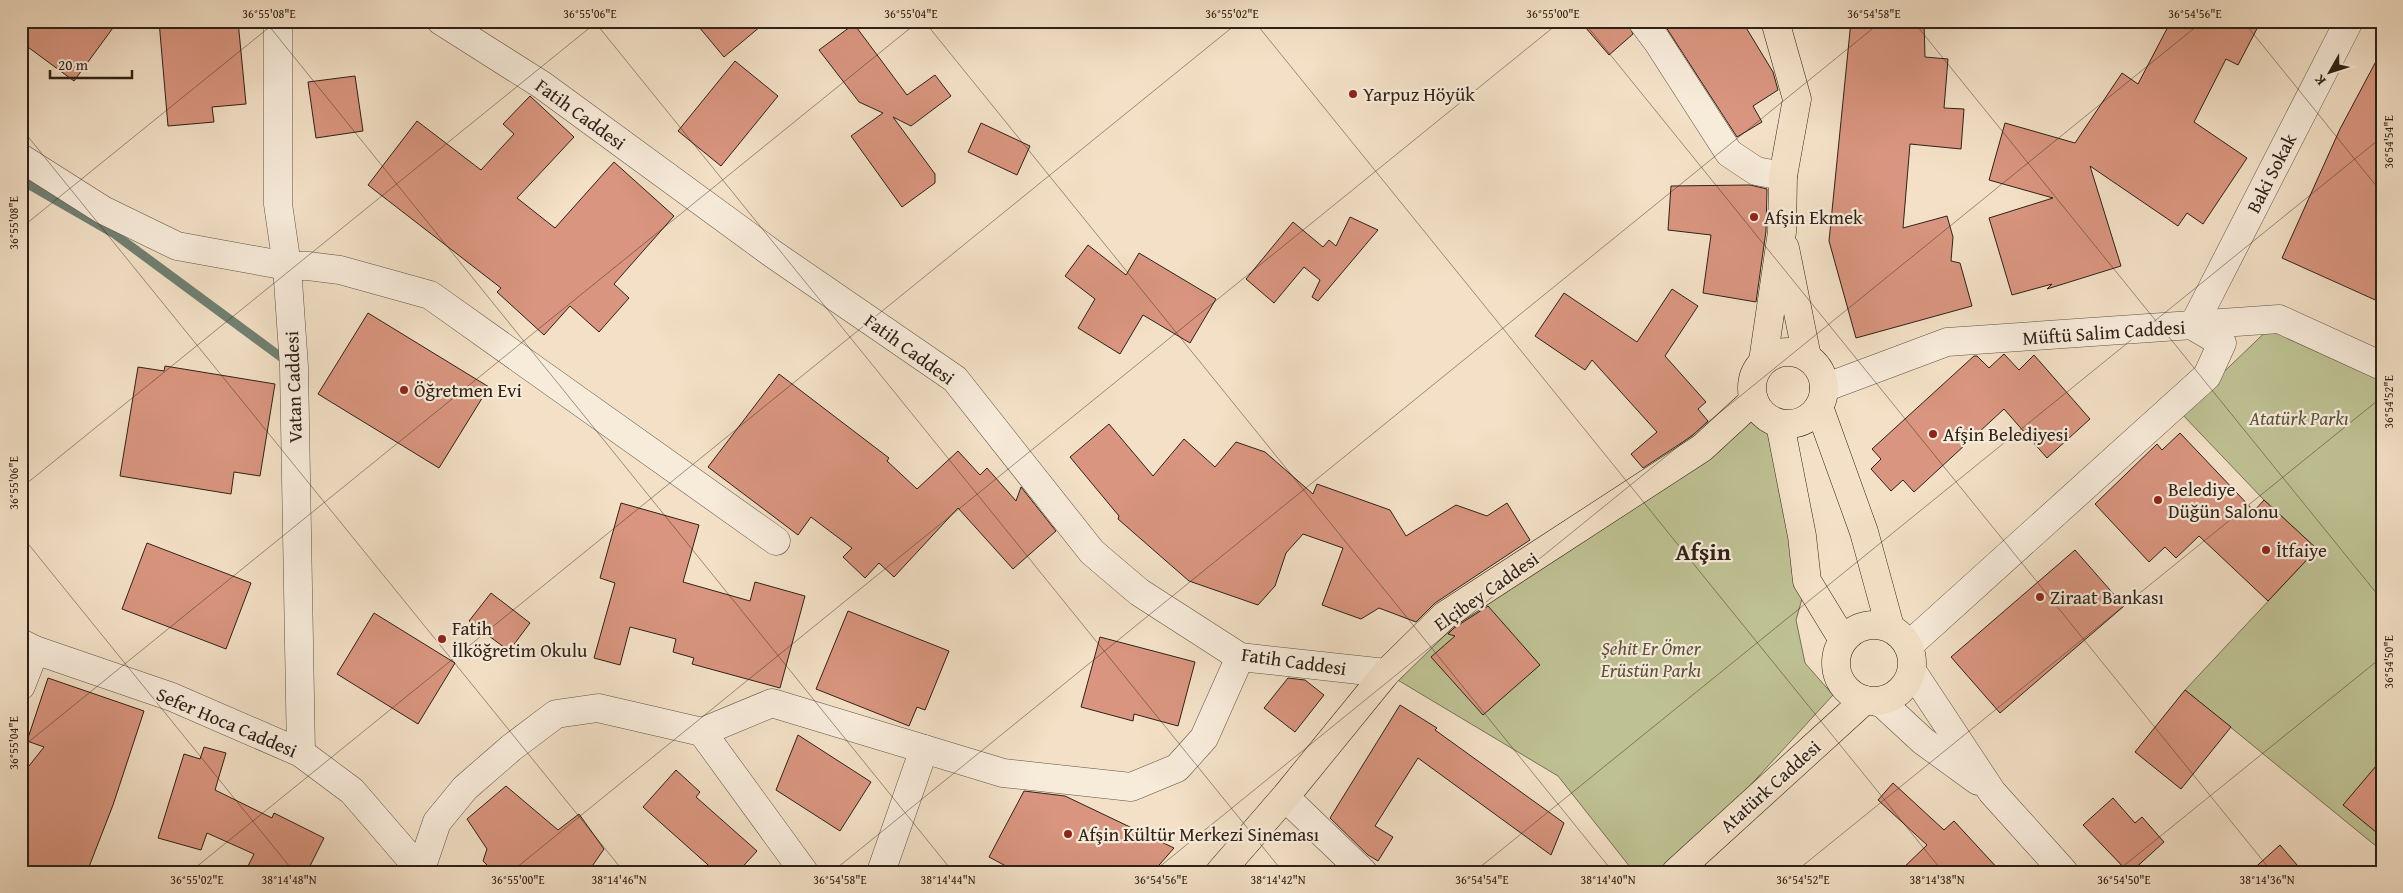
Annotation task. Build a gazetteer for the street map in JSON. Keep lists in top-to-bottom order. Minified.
{"streets":{"main road":["Elçibey Caddesi","Atatürk Caddesi"],"street":["Fatih Caddesi","Baki Sokak","Müftü Salim Caddesi","Vatan Caddesi","Sefer Hoca Caddesi"]},"crossings":[["Fatih Caddesi","Elçibey Caddesi"],["Baki Sokak","Müftü Salim Caddesi"],["Müftü Salim Caddesi","Elçibey Caddesi"],["Vatan Caddesi","Sefer Hoca Caddesi"]],"districts":["Afşin"],"parks":["Atatürk Parkı","Şehit Er Ömer Erüstün Parkı"],"places":["Yarpuz Höyük","Afşin Ekmek","Öğretmen Evi","Afşin Belediyesi","Belediye Düğün Salonu","İtfaiye","Ziraat Bankası","Fatih İlköğretim Okulu","Afşin Kültür Merkezi Sineması"],"scale_bar":"20 m","north":"bottom left","coordinates":["36°55'08\"E","36°55'06\"E","36°55'04\"E","36°55'02\"E","36°55'00\"E","36°54'58\"E","36°54'56\"E","36°54'54\"E","36°54'52\"E","36°54'50\"E","38°14'48\"N","38°14'46\"N","38°14'44\"N","38°14'42\"N","38°14'40\"N","38°14'38\"N","38°14'36\"N"]}
